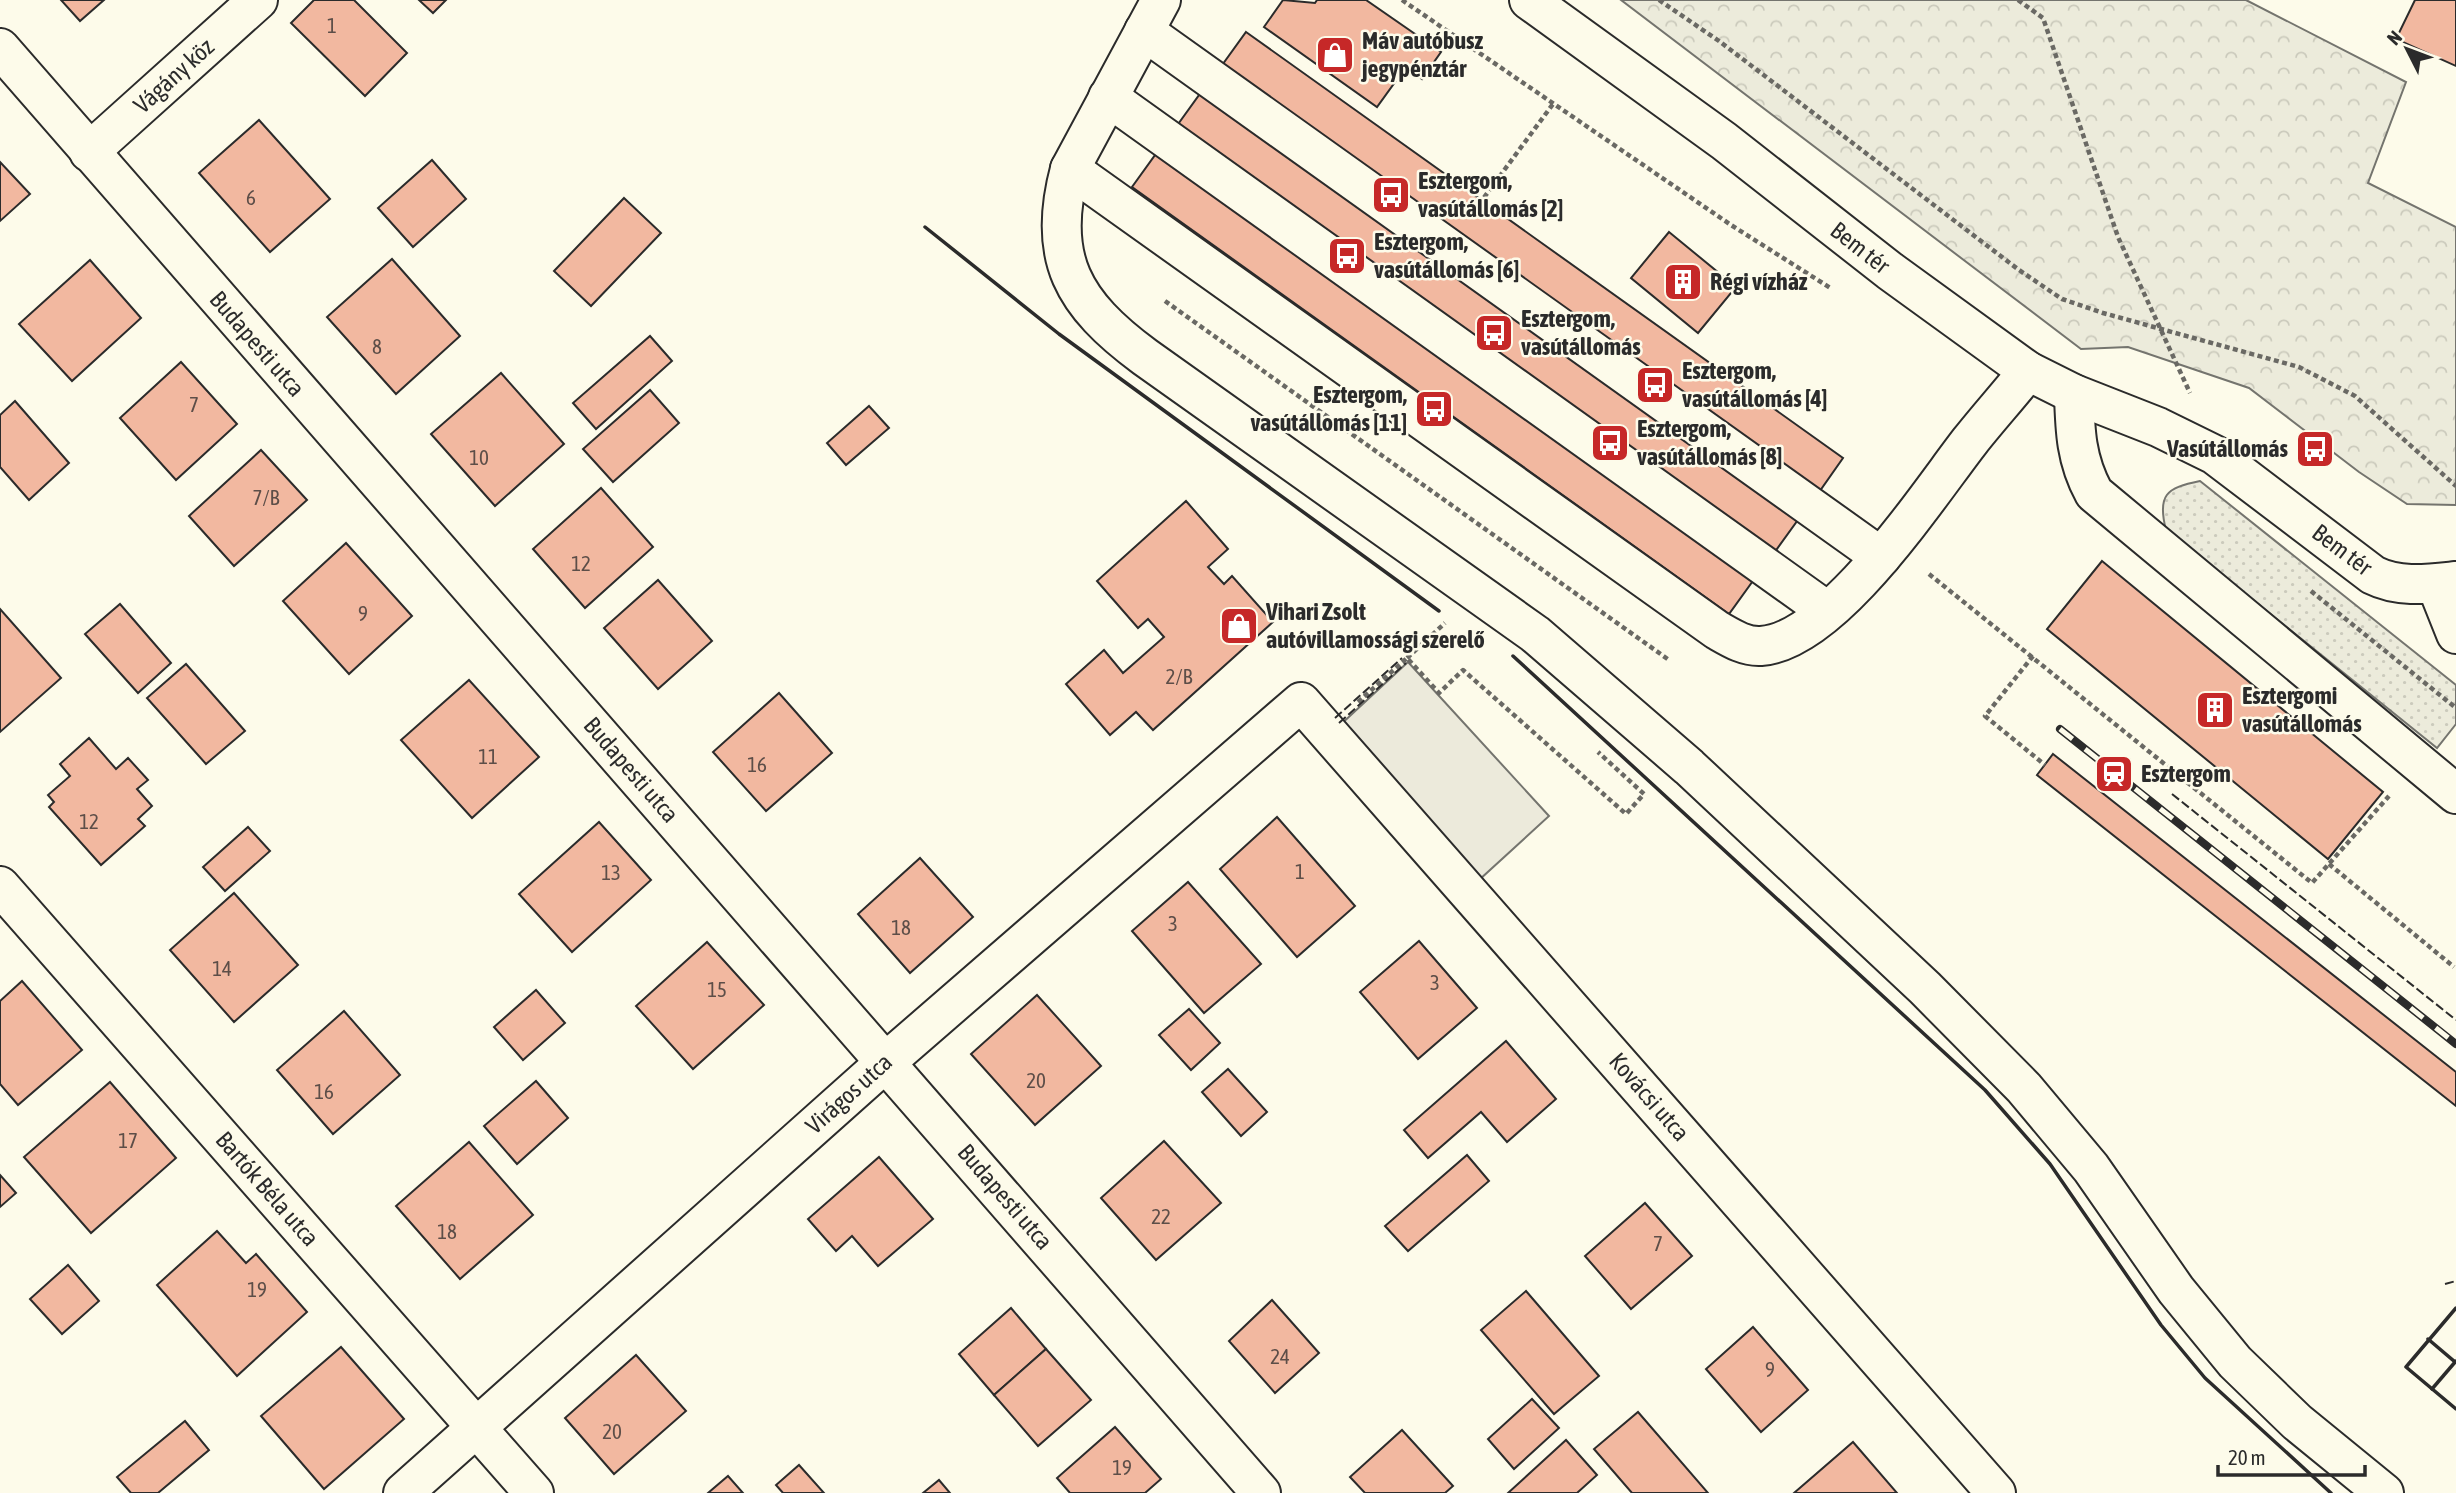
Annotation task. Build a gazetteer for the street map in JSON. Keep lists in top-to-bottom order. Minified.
{"streets":{"street":["Vágány köz","Bem tér","Budapesti utca","Virágos utca","Kovácsi utca","Bartók Béla utca"]},"crossings":[["Vágány köz","Budapesti utca"],["Budapesti utca","Virágos utca"],["Virágos utca","Kovácsi utca"],["Virágos utca","Bartók Béla utca"]],"places":{"shop":["Máv autóbusz jegypénztár","Vihari Zsolt autóvillamossági szerelő"],"bus stop":["Esztergom, vasútállomás [2]","Esztergom, vasútállomás [6]","Esztergom, vasútállomás","Esztergom, vasútállomás [4]","Esztergom, vasútállomás [11]","Esztergom, vasútállomás [8]","Vasútállomás"],"building":["Régi vízház","Esztergomi vasútállomás"],"station":["Esztergom"]},"house_numbers":["1","6","8","7","10","7/B","12","9","2/B","11","16","12","1","13","3","18","14","3","15","20","16","17","22","18","7","19","24","9","20","19"],"scale_bar":"20 m","north":"top left"}
